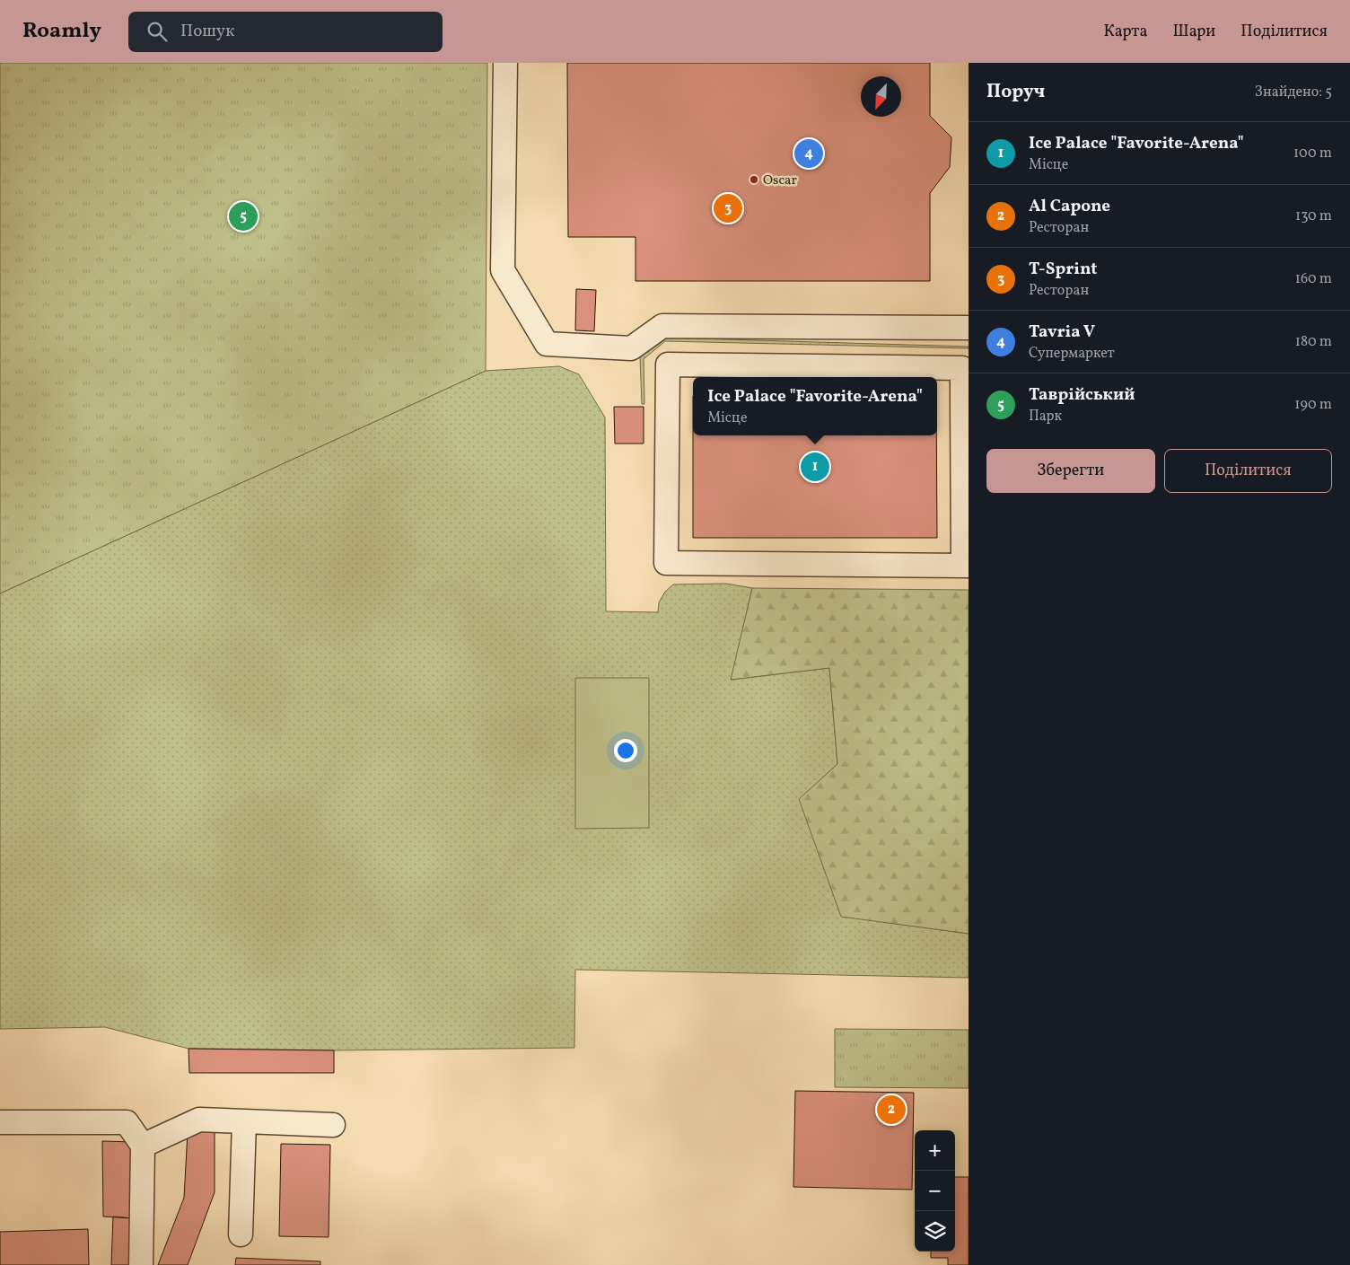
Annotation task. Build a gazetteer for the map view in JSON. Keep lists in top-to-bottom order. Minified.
{"places":["Oscar"],"north":"bottom left","page":{"header":"Roamly","search":"Пошук","nav":["Карта","Шари","Поділитися"],"heading":["Поруч","Знайдено: 5"],"list":[{"mark":"1","name":"Ice Palace \"Favorite-Arena\"","note":"Місце","value":"100 m"},{"mark":"2","name":"Al Capone","note":"Ресторан","value":"130 m"},{"mark":"3","name":"T-Sprint","note":"Ресторан","value":"160 m"},{"mark":"4","name":"Tavria V","note":"Супермаркет","value":"180 m"},{"mark":"5","name":"Таврійський","note":"Парк","value":"190 m"}],"pins":["4","3","5","1","2"],"popup":["Ice Palace \"Favorite-Arena\"","Місце"],"buttons":["Зберегти","Поділитися"],"map_buttons":["+","−"]}}
